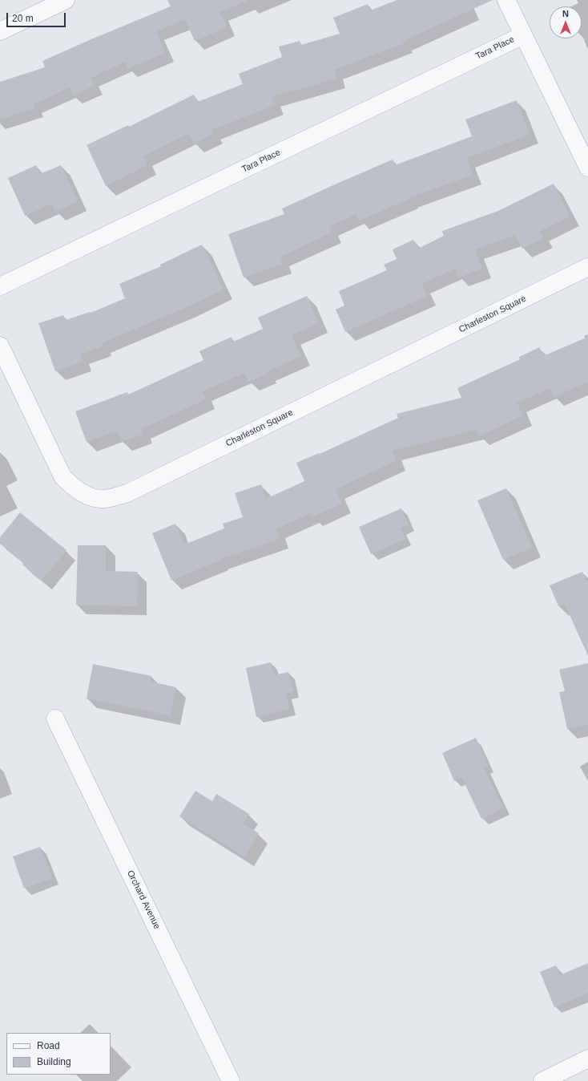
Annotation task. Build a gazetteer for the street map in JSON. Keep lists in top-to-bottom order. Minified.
{"streets":{"street":["Tara Place","Charleston Square","Orchard Avenue"]},"legend":["Road","Building"],"scale_bar":"20 m","north":"top"}
